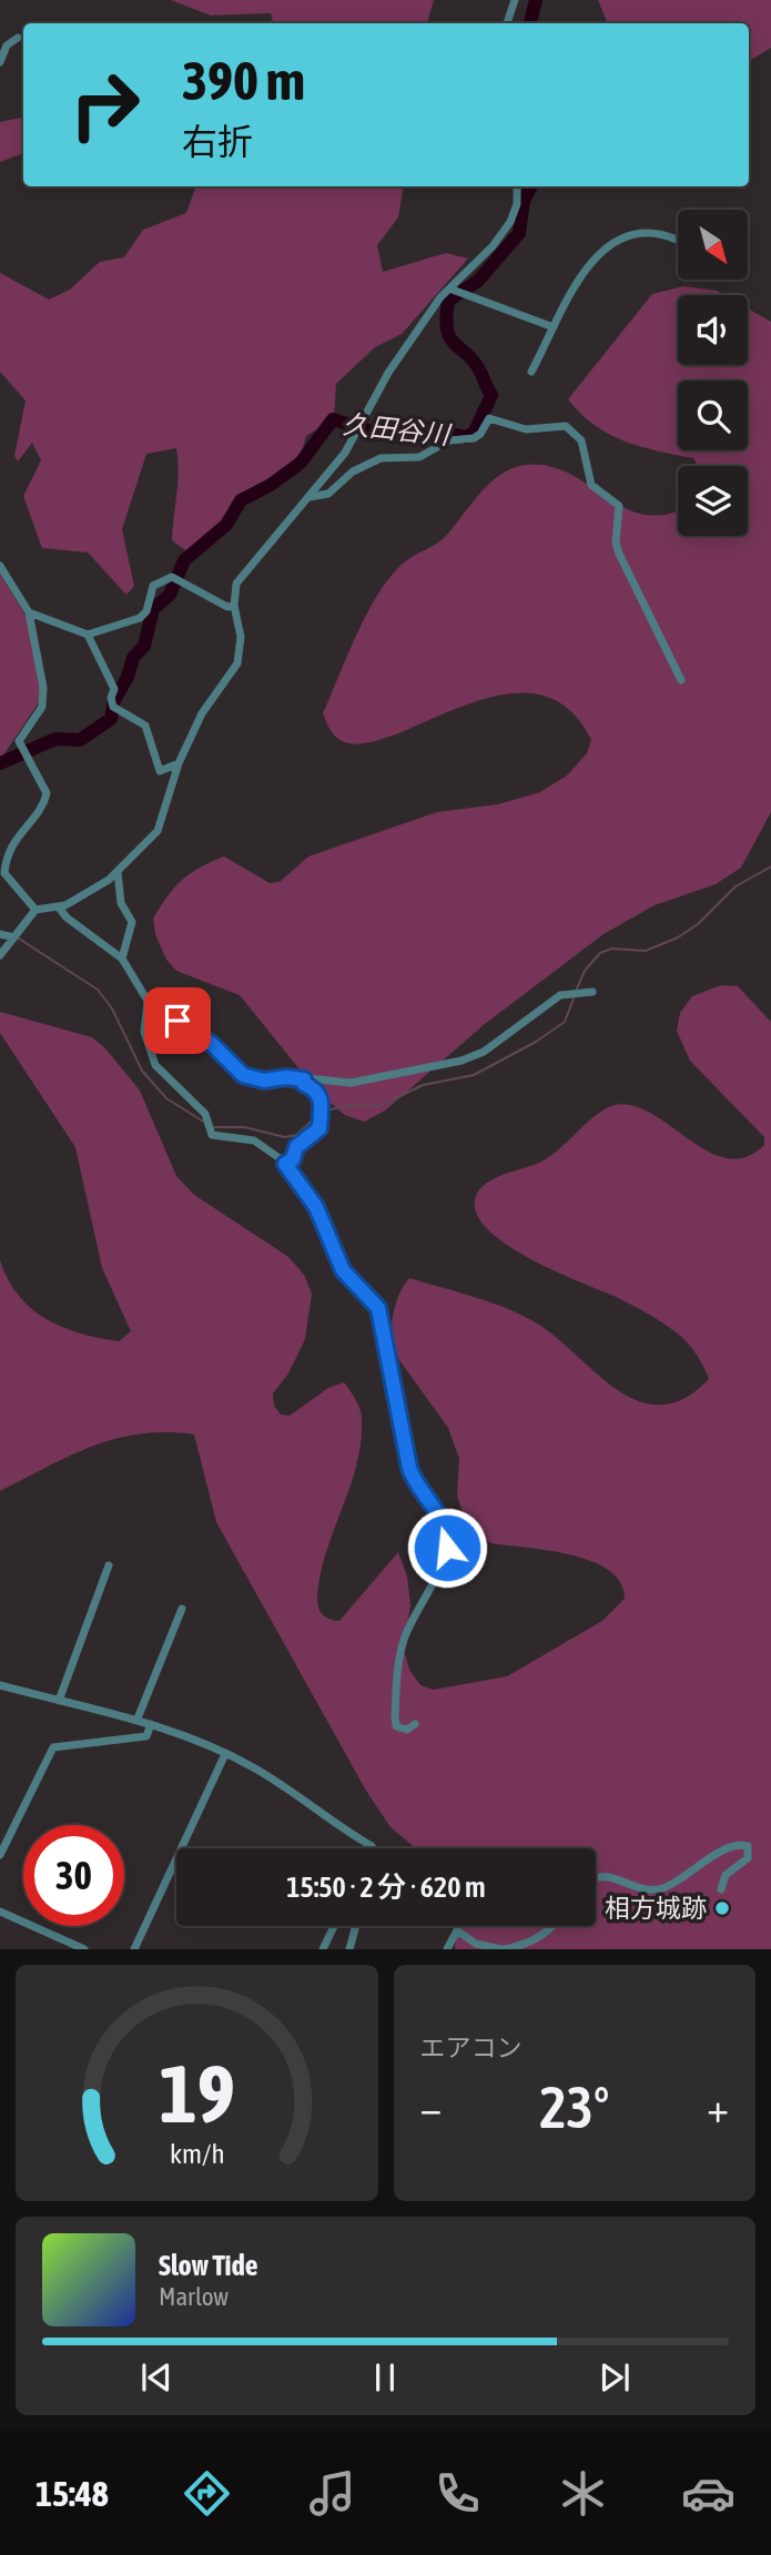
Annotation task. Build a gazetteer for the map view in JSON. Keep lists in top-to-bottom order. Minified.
{"water":["久田谷川"],"places":["相方城跡"],"north":"bottom right","page":{"turn":["390 m","右折"],"limit":"30","trip":"15:50 · 2 分 · 620 m","tile":"エアコン","heat":["−","23°","+"],"song":["Slow Tide","Marlow"],"tabs":"15:48","gauge":["19","km/h"]}}
